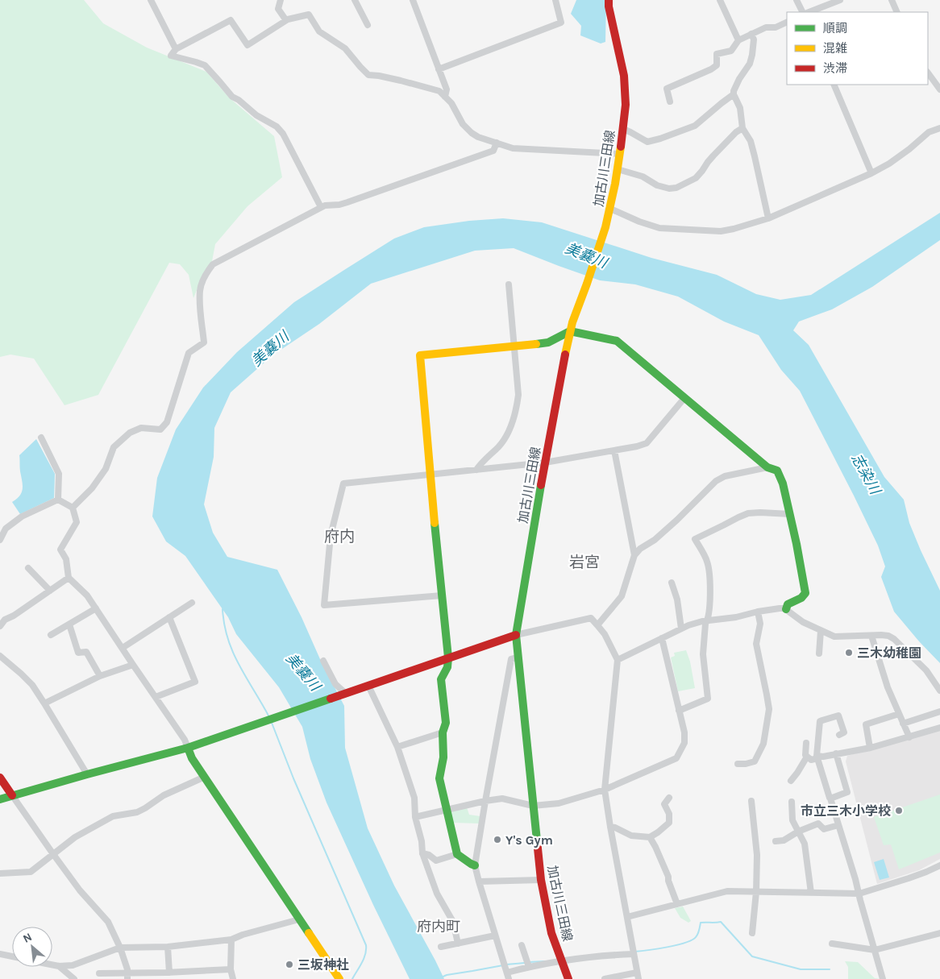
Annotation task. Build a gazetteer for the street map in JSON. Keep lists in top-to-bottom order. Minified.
{"streets":{"street":["加古川三田線"]},"districts":["府内","岩宮","府内町"],"water":["美嚢川","志染川"],"places":["三木幼稚園","市立三木小学校","Y's Gym","三坂神社"],"legend":["順調","混雑","渋滞"],"north":"top left"}
